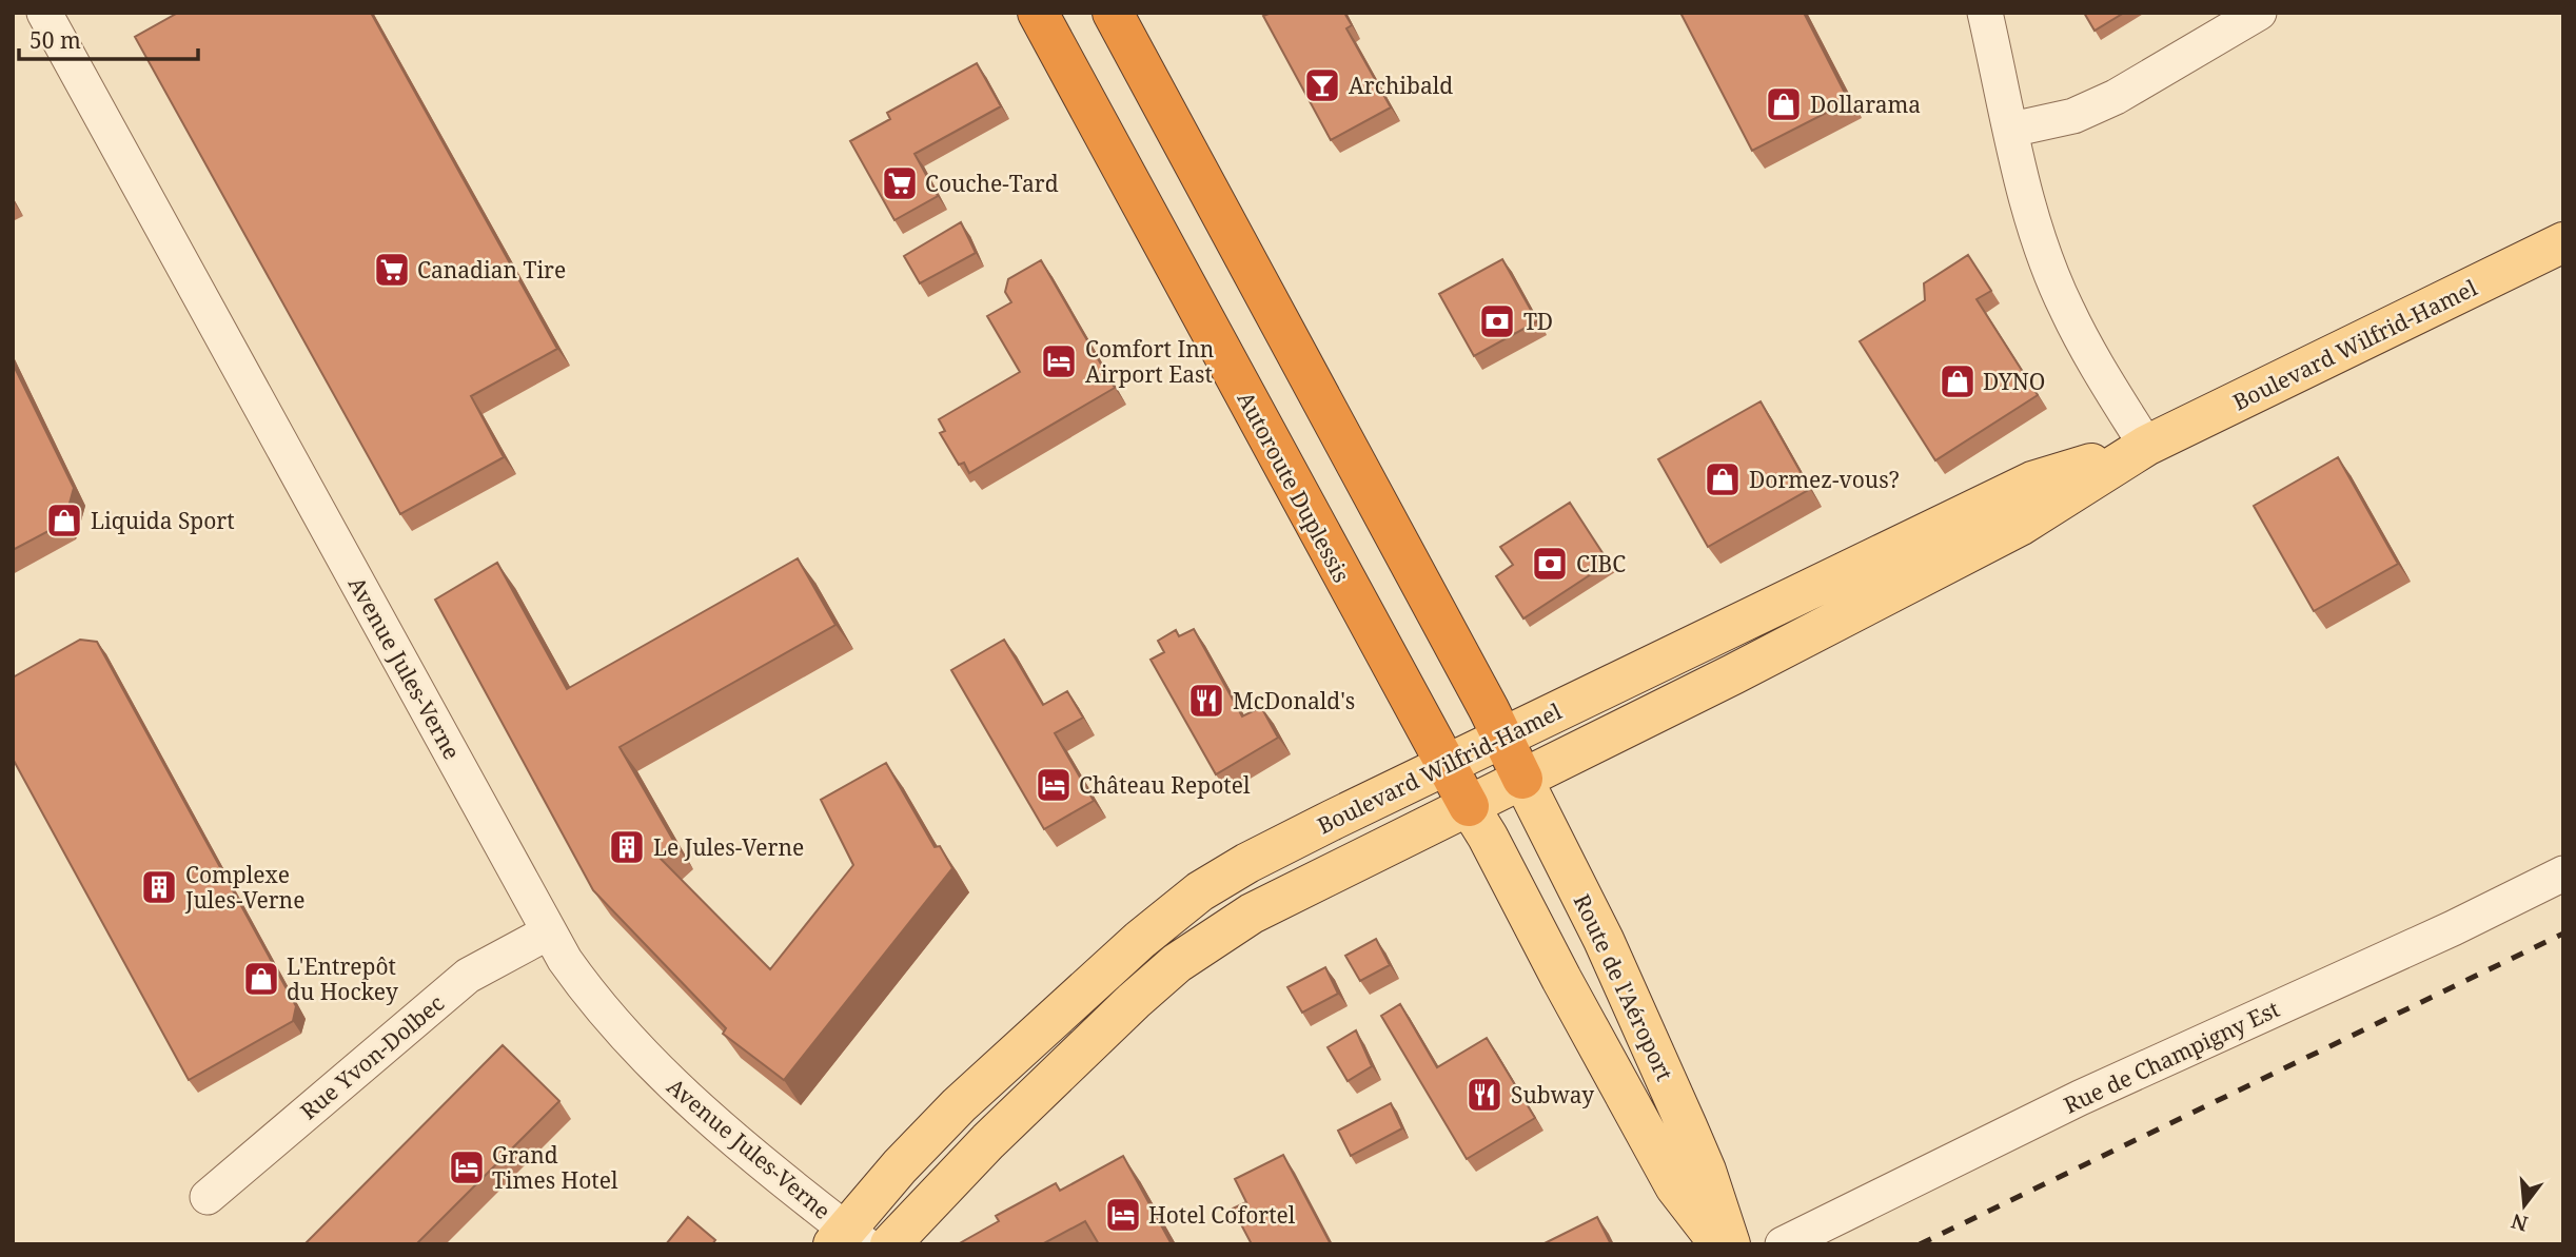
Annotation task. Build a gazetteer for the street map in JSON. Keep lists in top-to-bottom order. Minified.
{"streets":{"highway":["Autoroute Duplessis","Route de l'Aéroport"],"main road":["Boulevard Wilfrid-Hamel"],"street":["Avenue Jules-Verne","Rue Yvon-Dolbec","Rue de Champigny Est"]},"crossings":[["Boulevard Wilfrid-Hamel","Autoroute Duplessis"],["Boulevard Wilfrid-Hamel","Avenue Jules-Verne"],["Boulevard Wilfrid-Hamel","Route de l'Aéroport"],["Autoroute Duplessis","Route de l'Aéroport"],["Avenue Jules-Verne","Rue Yvon-Dolbec"]],"places":{"bar":["Archibald"],"shop":["Dollarama","DYNO","Dormez-vous?","Liquida Sport","L'Entrepôt du Hockey"],"supermarket":["Couche-Tard","Canadian Tire"],"bank":["TD","CIBC"],"hotel":["Comfort Inn Airport East","Château Repotel","Grand Times Hotel","Hotel Cofortel"],"restaurant":["McDonald's","Subway"],"building":["Le Jules-Verne","Complexe Jules-Verne"]},"scale_bar":"50 m","north":"bottom"}
